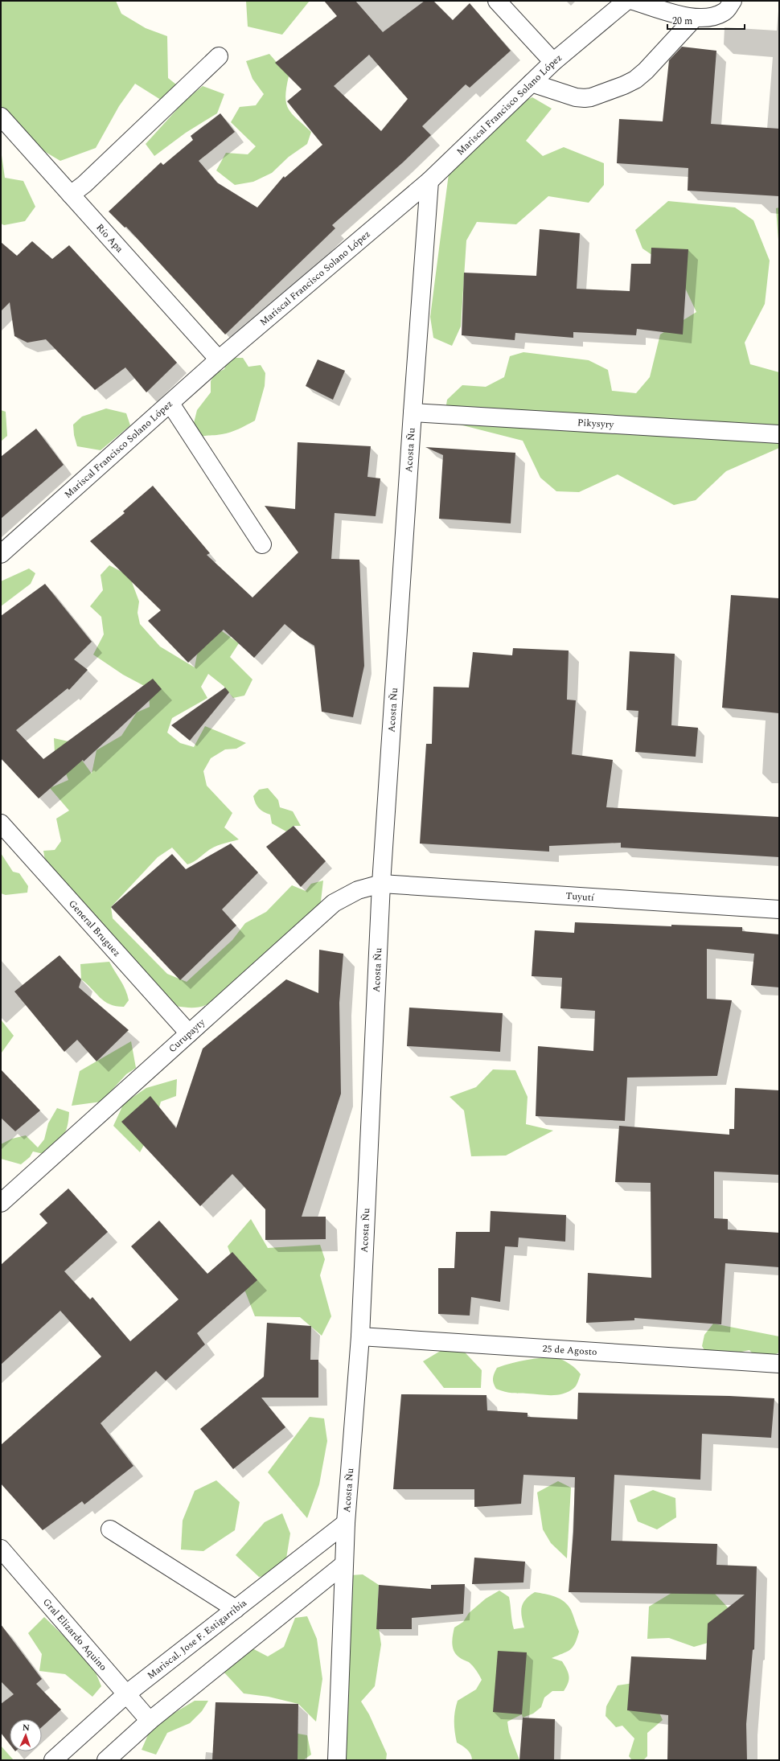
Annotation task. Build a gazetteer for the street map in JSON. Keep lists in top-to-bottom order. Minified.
{"streets":{"street":["Mariscal Francisco Solano López","Río Apa","Pikysyry","Acosta Ñu","Tuyutí","General Bruguez","Curupayty","25 de Agosto","Gral Elizardo Aquino","Mariscal. Jose F. Estigarribia"]},"crossings":[["Mariscal Francisco Solano López","Río Apa"],["Mariscal Francisco Solano López","Acosta Ñu"],["Pikysyry","Acosta Ñu"],["Acosta Ñu","Tuyutí"],["Acosta Ñu","Curupayty"],["Acosta Ñu","25 de Agosto"],["Acosta Ñu","Mariscal. Jose F. Estigarribia"],["Tuyutí","Curupayty"],["General Bruguez","Curupayty"],["Gral Elizardo Aquino","Mariscal. Jose F. Estigarribia"]],"scale_bar":"20 m","north":"top"}
